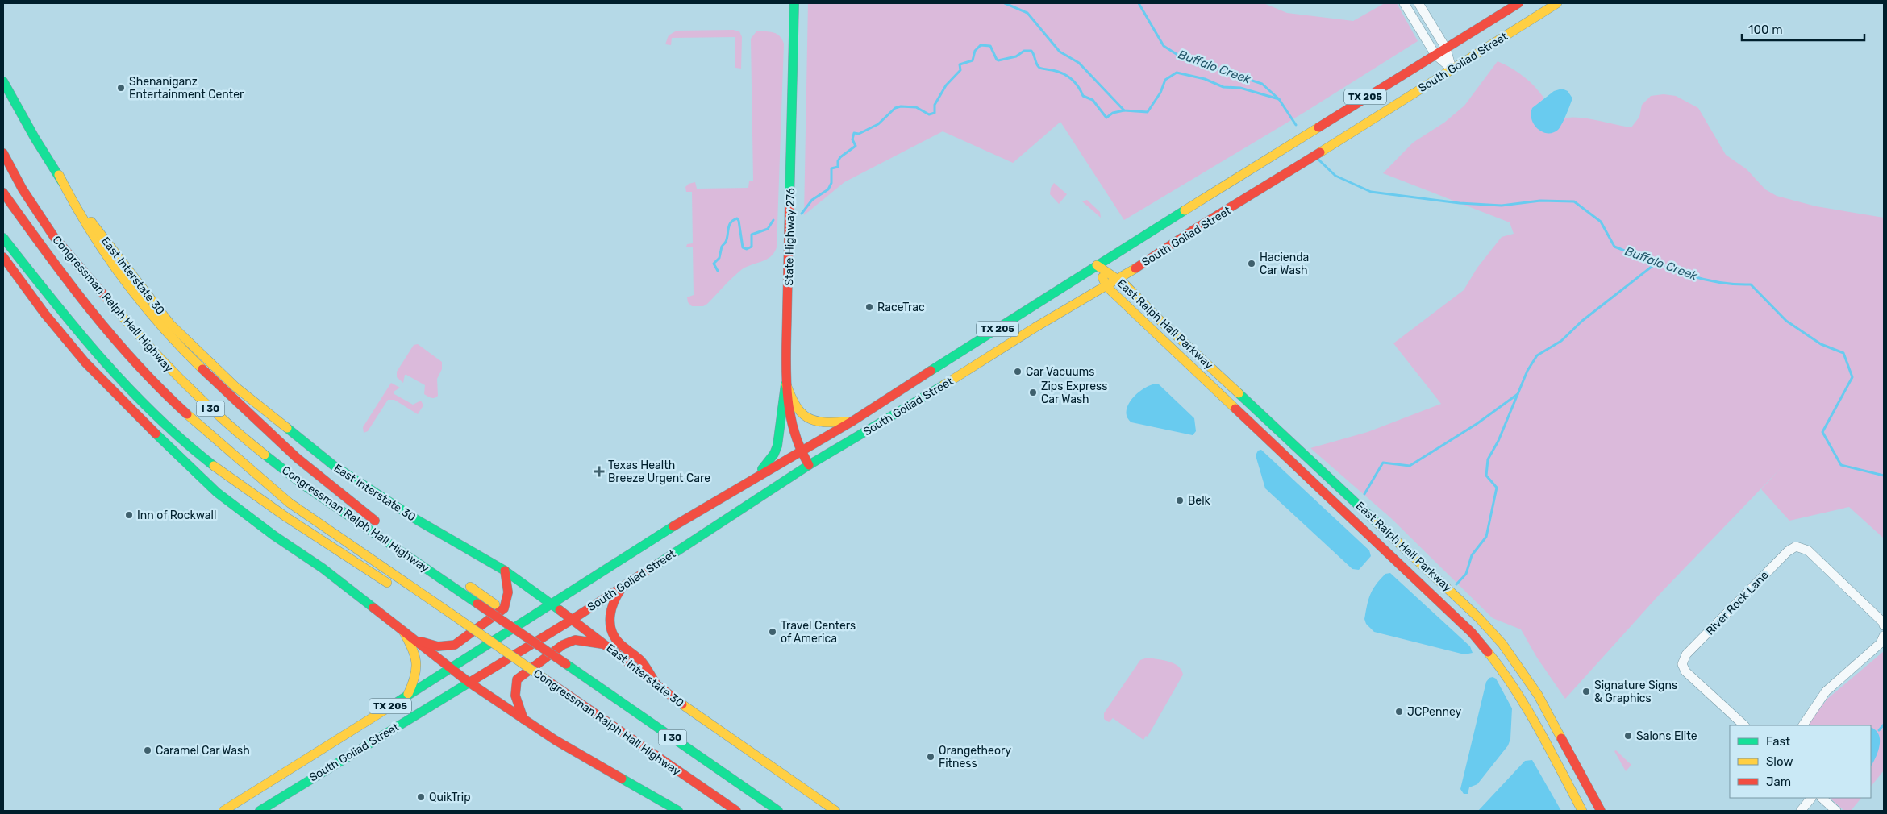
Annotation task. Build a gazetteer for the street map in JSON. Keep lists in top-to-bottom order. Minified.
{"streets":{"main road":["South Goliad Street","TX 205","State Highway 276","East Interstate 30","Congressman Ralph Hall Highway","East Ralph Hall Parkway","I 30"],"street":["River Rock Lane"]},"crossings":[["South Goliad Street","State Highway 276"],["South Goliad Street","East Interstate 30"],["South Goliad Street","East Ralph Hall Parkway"]],"water":["Buffalo Creek"],"places":{"other":["Shenaniganz Entertainment Center","Hacienda Car Wash","RaceTrac","Car Vacuums","Zips Express Car Wash","Belk","Inn of Rockwall","Travel Centers of America","Signature Signs & Graphics","JCPenney","Salons Elite","Caramel Car Wash","Orangetheory Fitness","QuikTrip"],"health":["Texas Health Breeze Urgent Care"]},"legend":["Fast","Slow","Jam"],"scale_bar":"100 m"}
